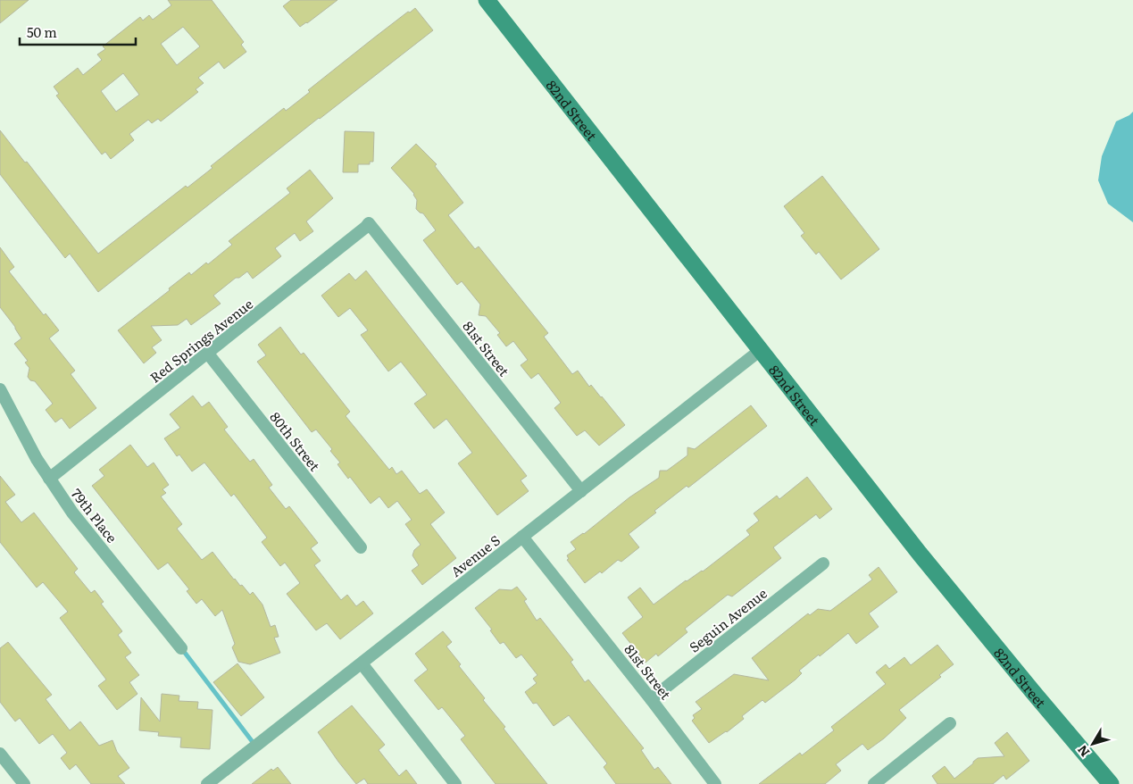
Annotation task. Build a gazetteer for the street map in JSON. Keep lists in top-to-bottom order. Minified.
{"streets":{"main road":["82nd Street"],"street":["Red Springs Avenue","81st Street","80th Street","79th Place","Avenue S","Seguin Avenue"]},"crossings":[["82nd Street","Avenue S"],["Red Springs Avenue","81st Street"],["Red Springs Avenue","80th Street"],["Red Springs Avenue","79th Place"],["81st Street","Avenue S"],["81st Street","Seguin Avenue"]],"scale_bar":"50 m","north":"bottom left"}
